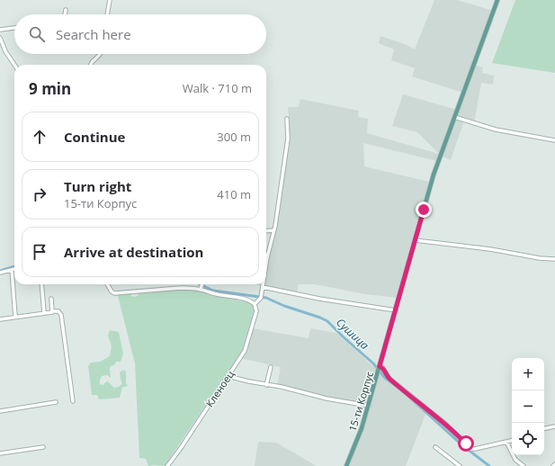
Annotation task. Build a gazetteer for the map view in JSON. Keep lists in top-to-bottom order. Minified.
{"streets":{"main road":["15-ти Корпус"],"street":["Кленоец"]},"water":["Сушица"],"page":{"search":"Search here","heading":["9 min","Walk · 710 m"],"list":[["Continue","300 m"],["Turn right","15-ти Корпус","410 m"],"Arrive at destination"],"map_buttons":["+","−"]}}
